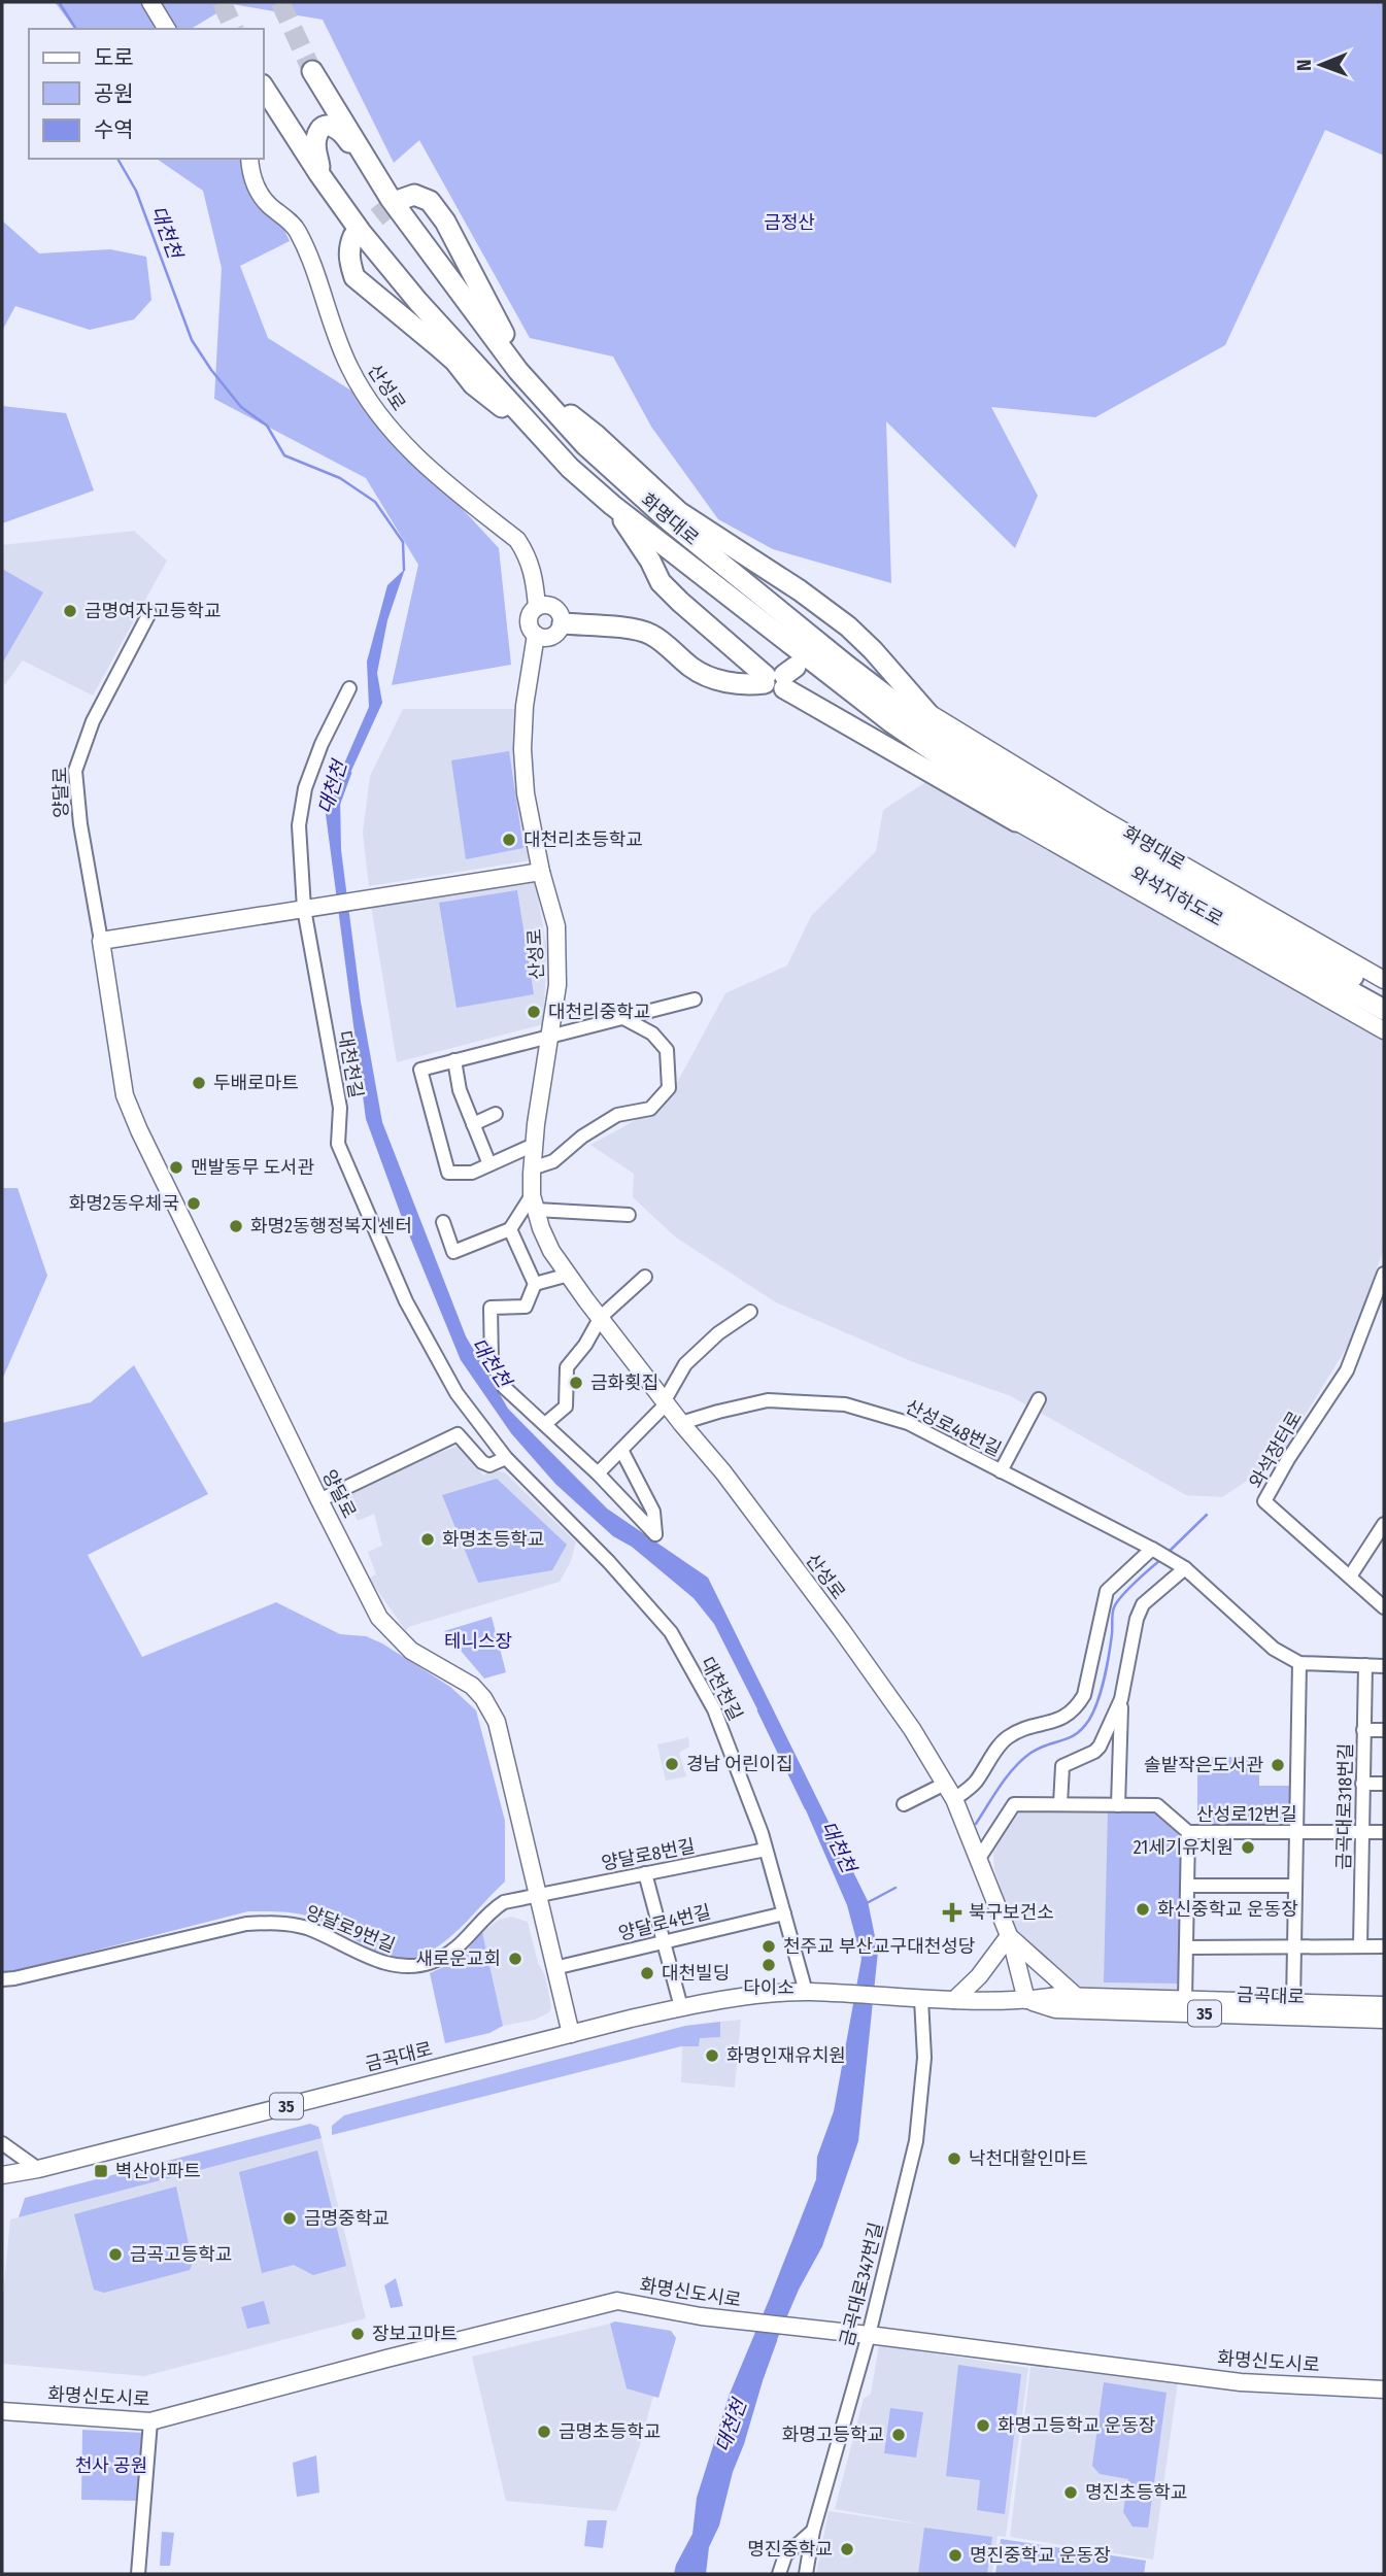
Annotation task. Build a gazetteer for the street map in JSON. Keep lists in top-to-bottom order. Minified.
{"streets":{"highway":["화명대로","와석지하도로"],"main road":["산성로","양달로","금곡대로","35","화명신도시로"],"street":["대천천길","산성로48번길","와석장터로","금곡대로318번길","산성로12번길","양달로8번길","양달로4번길","양달로9번길","금곡대로347번길"]},"crossings":[["산성로","산성로48번길"],["산성로","산성로12번길"],["산성로","금곡대로"],["화명대로","와석지하도로"],["양달로","양달로8번길"],["양달로","양달로4번길"],["양달로","양달로9번길"],["양달로","금곡대로"],["대천천길","양달로8번길"],["대천천길","양달로4번길"],["대천천길","금곡대로"],["금곡대로318번길","산성로12번길"],["산성로12번길","금곡대로"],["양달로8번길","양달로9번길"],["금곡대로","금곡대로347번길"],["금곡대로347번길","화명신도시로"]],"water":["대천천"],"parks":["금정산","테니스장","천사 공원"],"places":{"other":["금명여자고등학교","대천리초등학교","대천리중학교","두배로마트","맨발동무 도서관","화명2동우체국","화명2동행정복지센터","금화횟집","화명초등학교","경남 어린이집","솔밭작은도서관","21세기유치원","화신중학교 운동장","천주교 부산교구대천성당","새로운교회","다이소","대천빌딩","화명인재유치원","낙천대할인마트","금명중학교","금곡고등학교","장보고마트","화명고등학교 운동장","금명초등학교","화명고등학교","명진초등학교","명진중학교","명진중학교 운동장"],"health":["북구보건소"],"transit":["벽산아파트"]},"legend":["도로","공원","수역"],"north":"left"}
